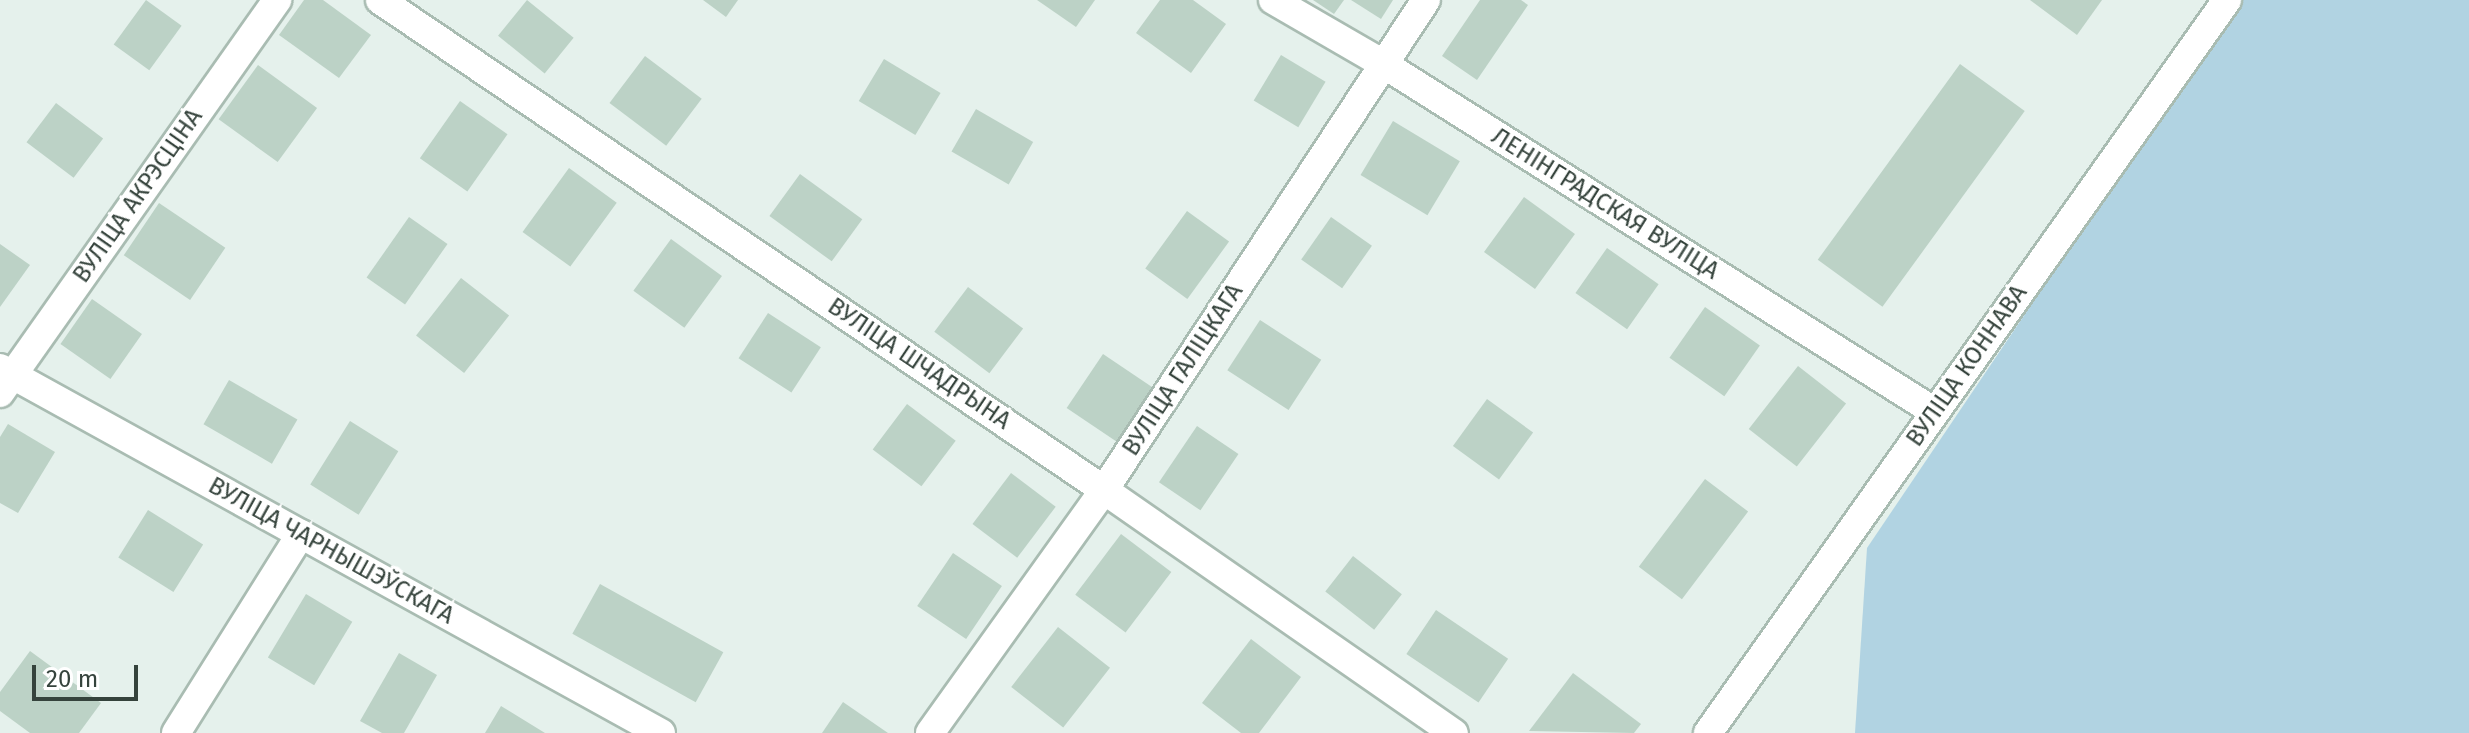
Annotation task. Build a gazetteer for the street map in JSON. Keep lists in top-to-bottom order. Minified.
{"streets":{"street":["ВУЛІЦА АКРЭСЦІНА","ЛЕНІНГРАДСКАЯ ВУЛІЦА","ВУЛІЦА ШЧАДРЫНА","ВУЛІЦА КОННАВА","ВУЛІЦА ГАЛІЦКАГА","ВУЛІЦА ЧАРНЫШЭЎСКАГА"]},"crossings":[["ВУЛІЦА АКРЭСЦІНА","ВУЛІЦА ЧАРНЫШЭЎСКАГА"],["ЛЕНІНГРАДСКАЯ ВУЛІЦА","ВУЛІЦА КОННАВА"],["ЛЕНІНГРАДСКАЯ ВУЛІЦА","ВУЛІЦА ГАЛІЦКАГА"],["ВУЛІЦА ШЧАДРЫНА","ВУЛІЦА ГАЛІЦКАГА"]],"scale_bar":"20 m"}
